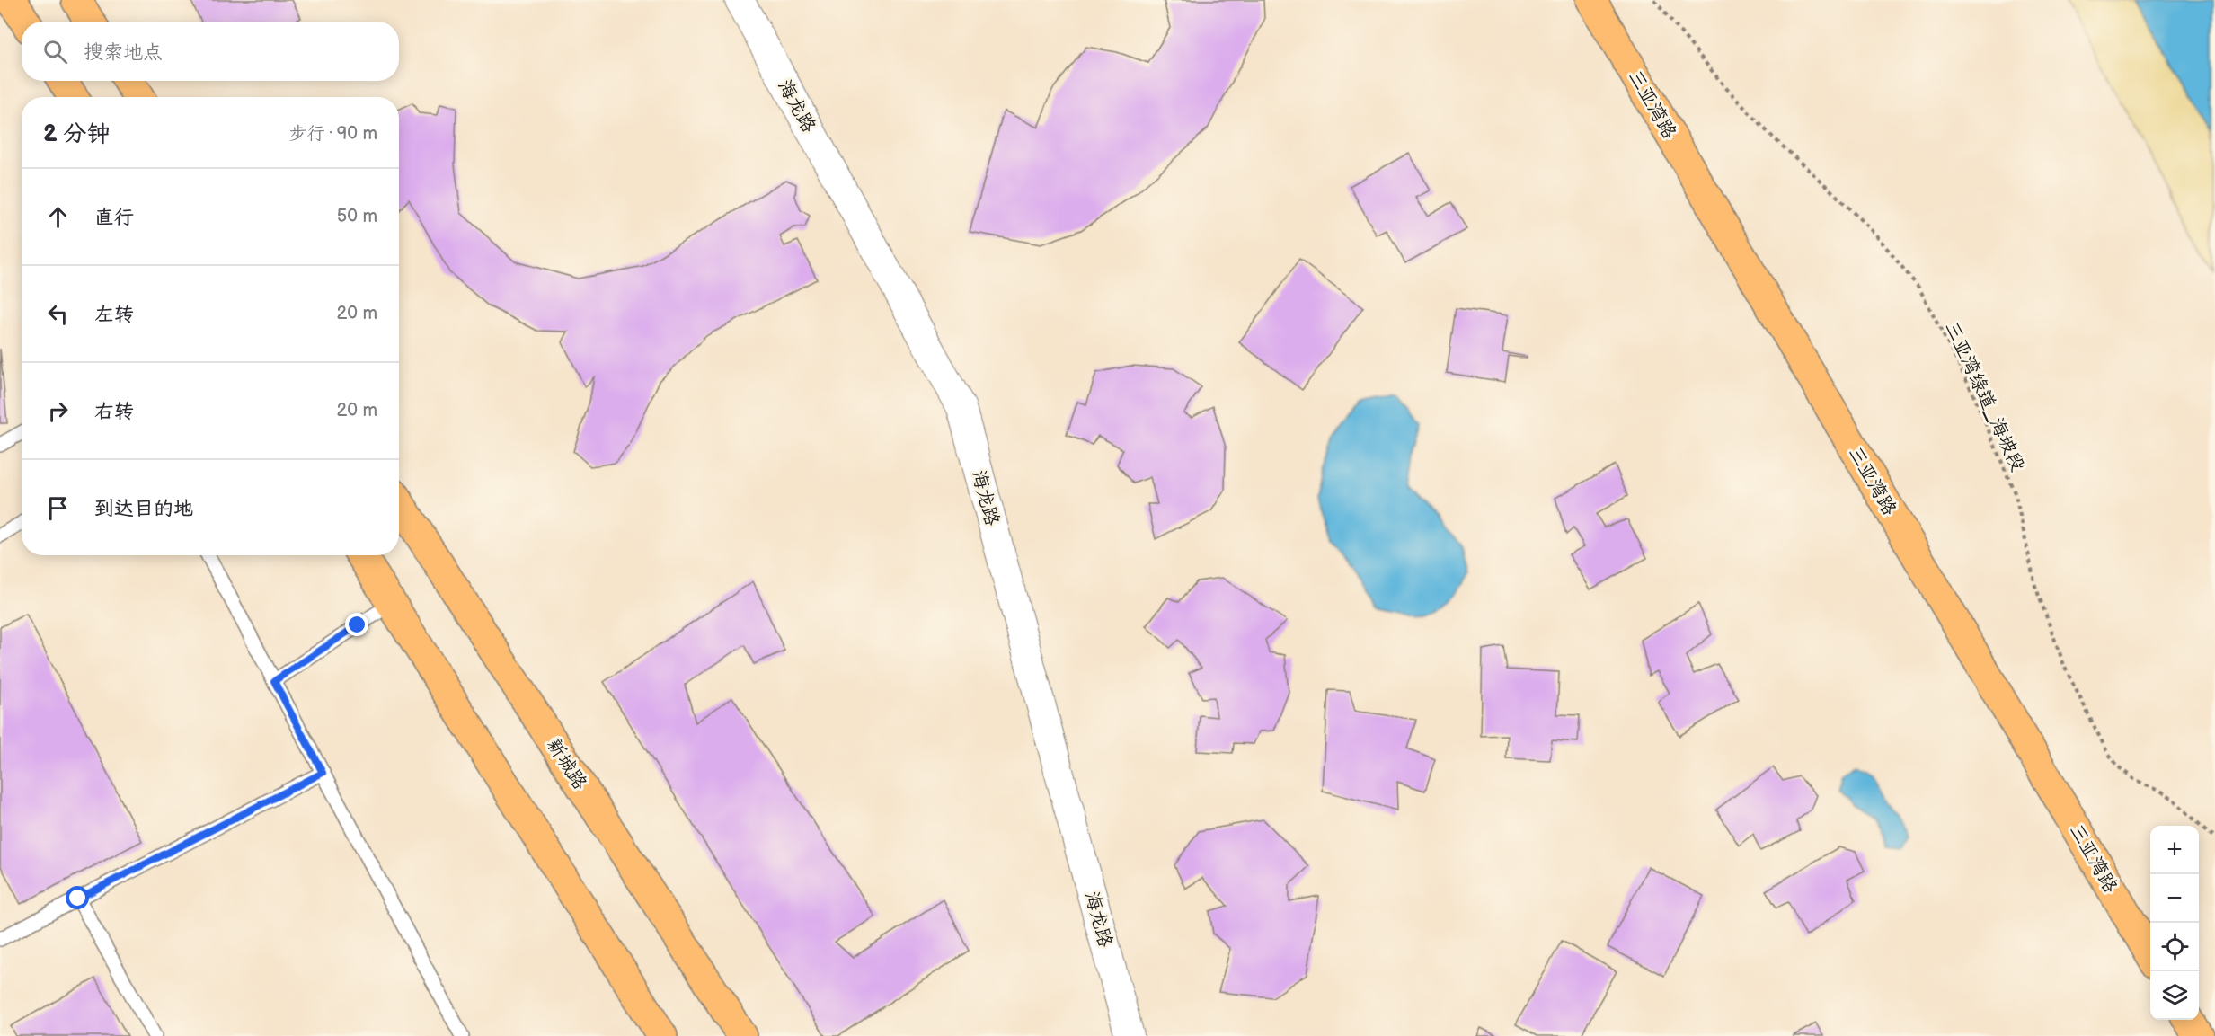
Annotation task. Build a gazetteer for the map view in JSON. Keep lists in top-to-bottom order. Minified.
{"streets":{"main road":["三亚湾路","新城路"],"street":["海龙路"],"path":["三亚湾绿道_海坡段"]},"page":{"search":"搜索地点","heading":["2 分钟","步行 · 90 m"],"list":[["直行","50 m"],["左转","20 m"],["右转","20 m"],"到达目的地"],"map_buttons":["+","−"]}}
